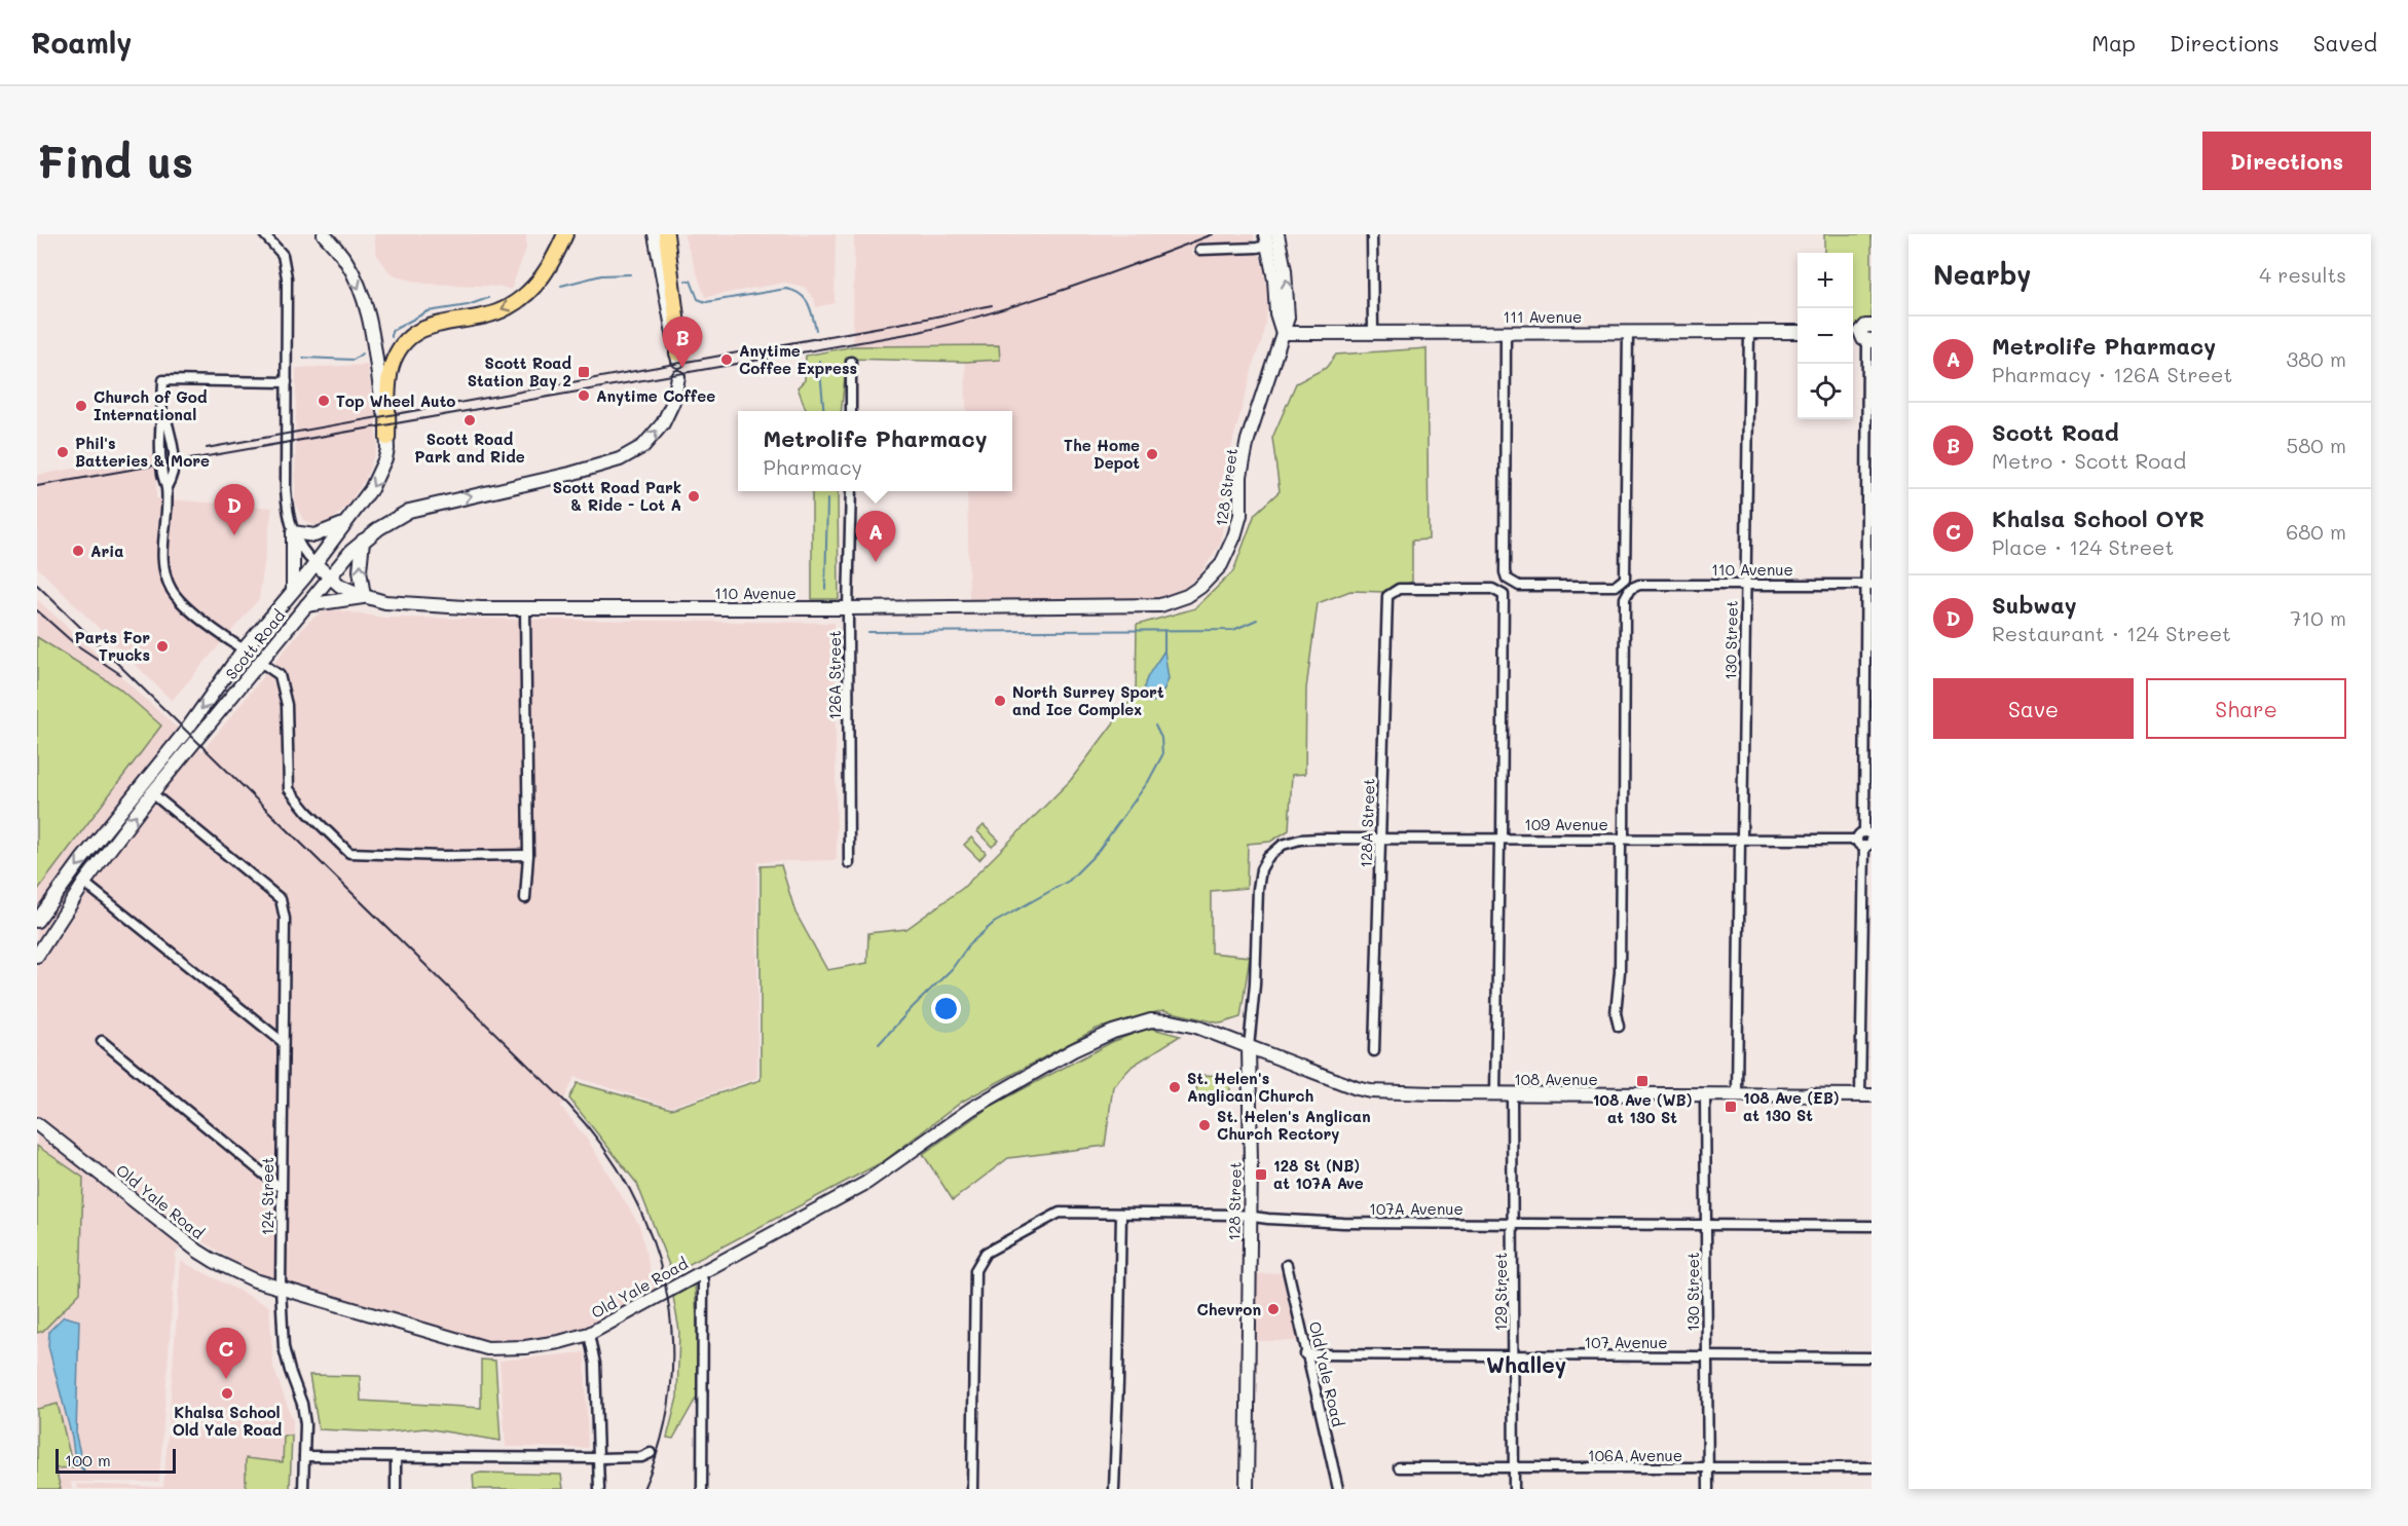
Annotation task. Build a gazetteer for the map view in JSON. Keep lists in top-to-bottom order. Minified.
{"streets":{"main road":["111 Avenue","128 Street","110 Avenue","Scott Road","108 Avenue","Old Yale Road"],"street":["130 Street","126A Street","128A Street","109 Avenue","124 Street","107A Avenue","129 Street","107 Avenue","106A Avenue"]},"crossings":[["111 Avenue","128 Street"],["111 Avenue","130 Street"],["128 Street","110 Avenue"],["128 Street","109 Avenue"],["128 Street","108 Avenue"],["128 Street","Old Yale Road"],["128 Street","107A Avenue"],["110 Avenue","130 Street"],["110 Avenue","Scott Road"],["110 Avenue","126A Street"],["110 Avenue","109 Avenue"],["130 Street","109 Avenue"],["130 Street","108 Avenue"],["130 Street","107A Avenue"],["130 Street","107 Avenue"],["130 Street","106A Avenue"],["Scott Road","124 Street"],["128A Street","109 Avenue"],["108 Avenue","Old Yale Road"],["108 Avenue","129 Street"],["124 Street","Old Yale Road"],["Old Yale Road","107 Avenue"],["107A Avenue","129 Street"],["129 Street","107 Avenue"],["129 Street","106A Avenue"]],"districts":["Whalley"],"places":{"other":["Anytime Coffee Express","Anytime Coffee","Top Wheel Auto","Church of God International","Scott Road Park and Ride","Phil's Batteries & More","The Home Depot","Scott Road Park & Ride - Lot A","Aria","Parts For Trucks","North Surrey Sport and Ice Complex","St. Helen's Anglican Church","St. Helen's Anglican Church Rectory","Chevron","Khalsa School Old Yale Road"],"transit":["Scott Road Station Bay 2","108 Ave (WB) at 130 St","108 Ave (EB) at 130 St","128 St (NB) at 107A Ave"]},"scale_bar":"100 m","page":{"header":"Roamly","nav":["Map","Directions","Saved"],"buttons":["Directions",["Save","Share"]],"title":"Find us","heading":["Nearby","4 results"],"map_buttons":["+","−"],"list":[{"mark":"A","name":"Metrolife Pharmacy","note":"Pharmacy · 126A Street","value":"380 m"},{"mark":"B","name":"Scott Road","note":"Metro · Scott Road","value":"580 m"},{"mark":"C","name":"Khalsa School OYR","note":"Place · 124 Street","value":"680 m"},{"mark":"D","name":"Subway","note":"Restaurant · 124 Street","value":"710 m"}],"pins":["B","D","A","C"],"popup":["Metrolife Pharmacy","Pharmacy"],"scale":"100 m"}}
